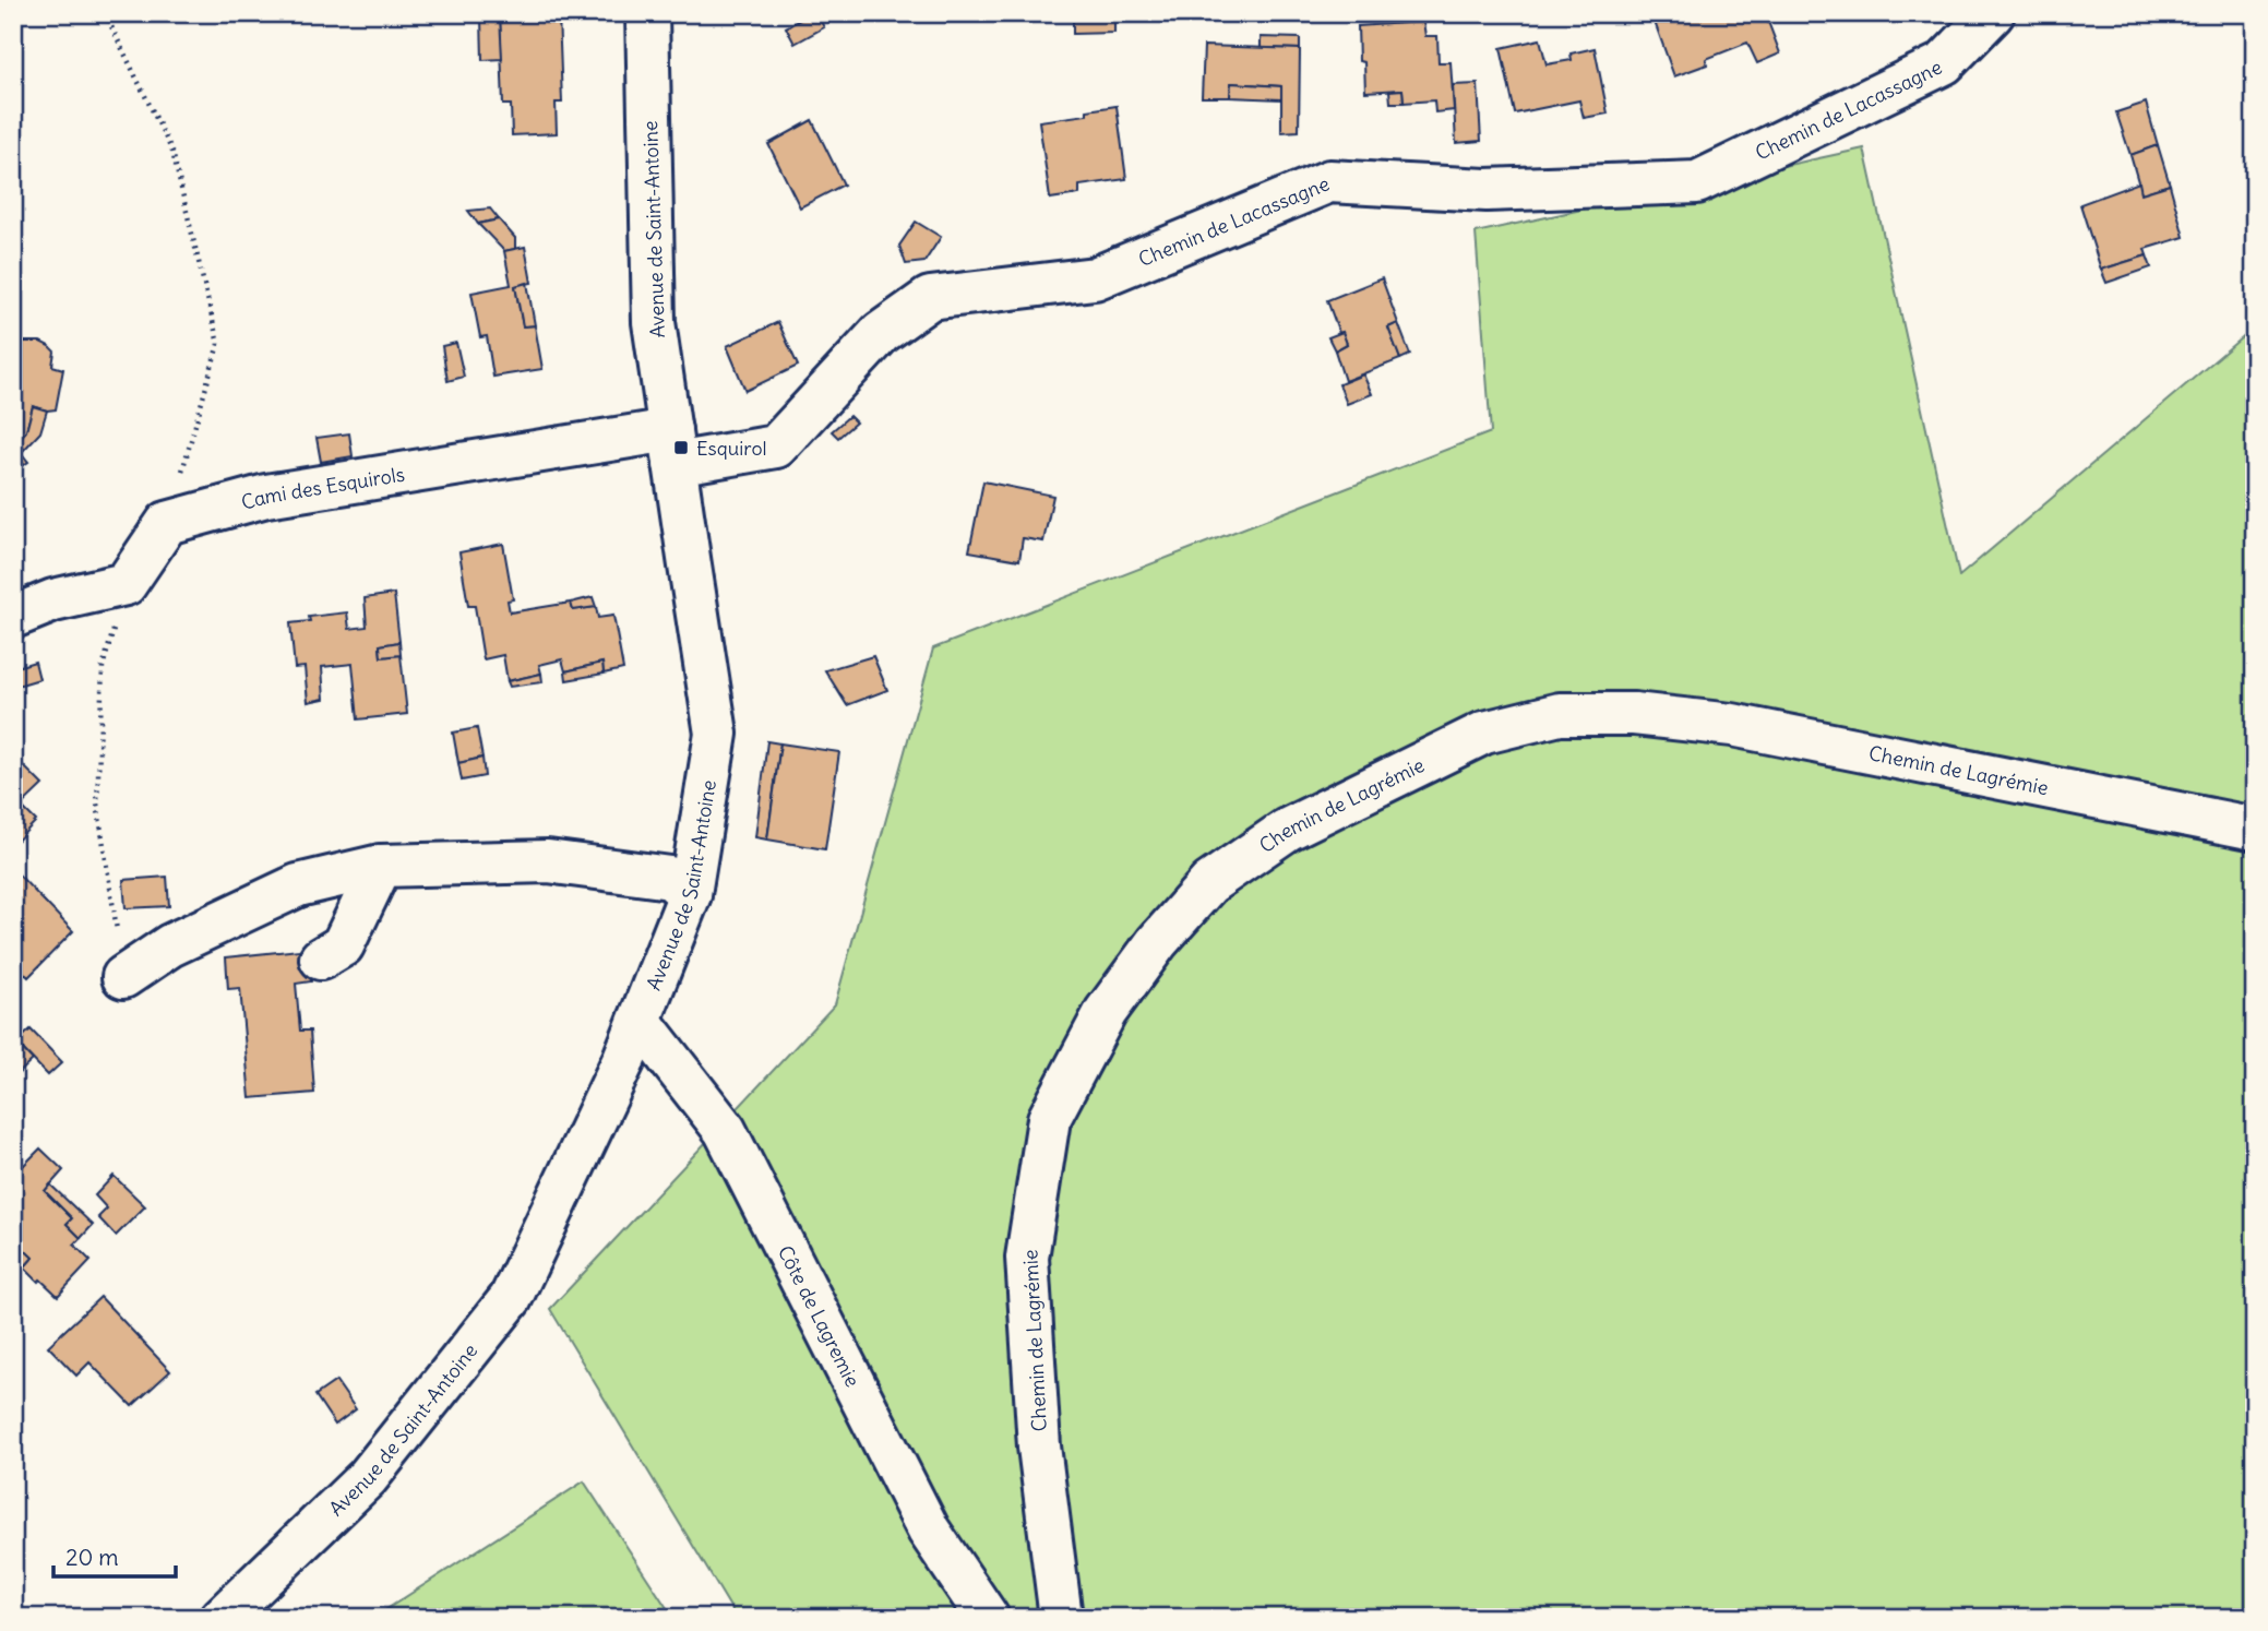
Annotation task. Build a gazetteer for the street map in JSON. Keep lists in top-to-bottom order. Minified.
{"streets":{"street":["Chemin de Lacassagne","Avenue de Saint-Antoine","Cami des Esquirols","Chemin de Lagrémie","Côte de Lagremie"]},"crossings":[["Chemin de Lacassagne","Avenue de Saint-Antoine"],["Chemin de Lacassagne","Cami des Esquirols"],["Avenue de Saint-Antoine","Cami des Esquirols"],["Avenue de Saint-Antoine","Côte de Lagremie"]],"places":{"transit":["Esquirol"]},"scale_bar":"20 m"}
